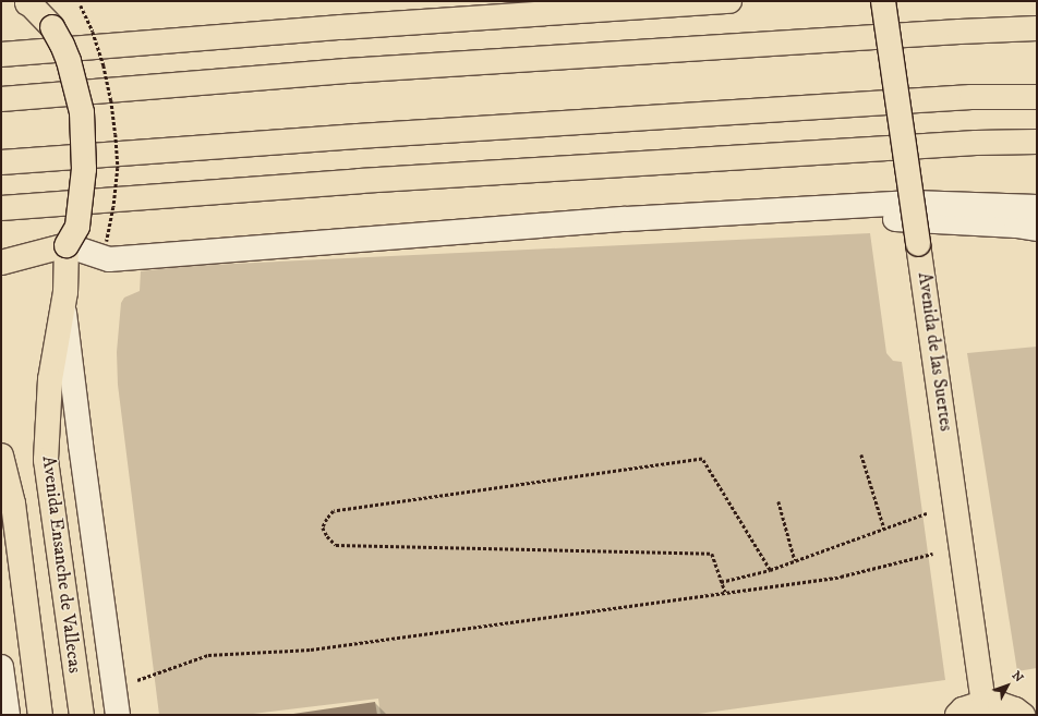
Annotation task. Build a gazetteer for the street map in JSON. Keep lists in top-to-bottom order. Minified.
{"streets":{"main road":["Avenida de las Suertes","Avenida Ensanche de Vallecas"]},"north":"top right"}
